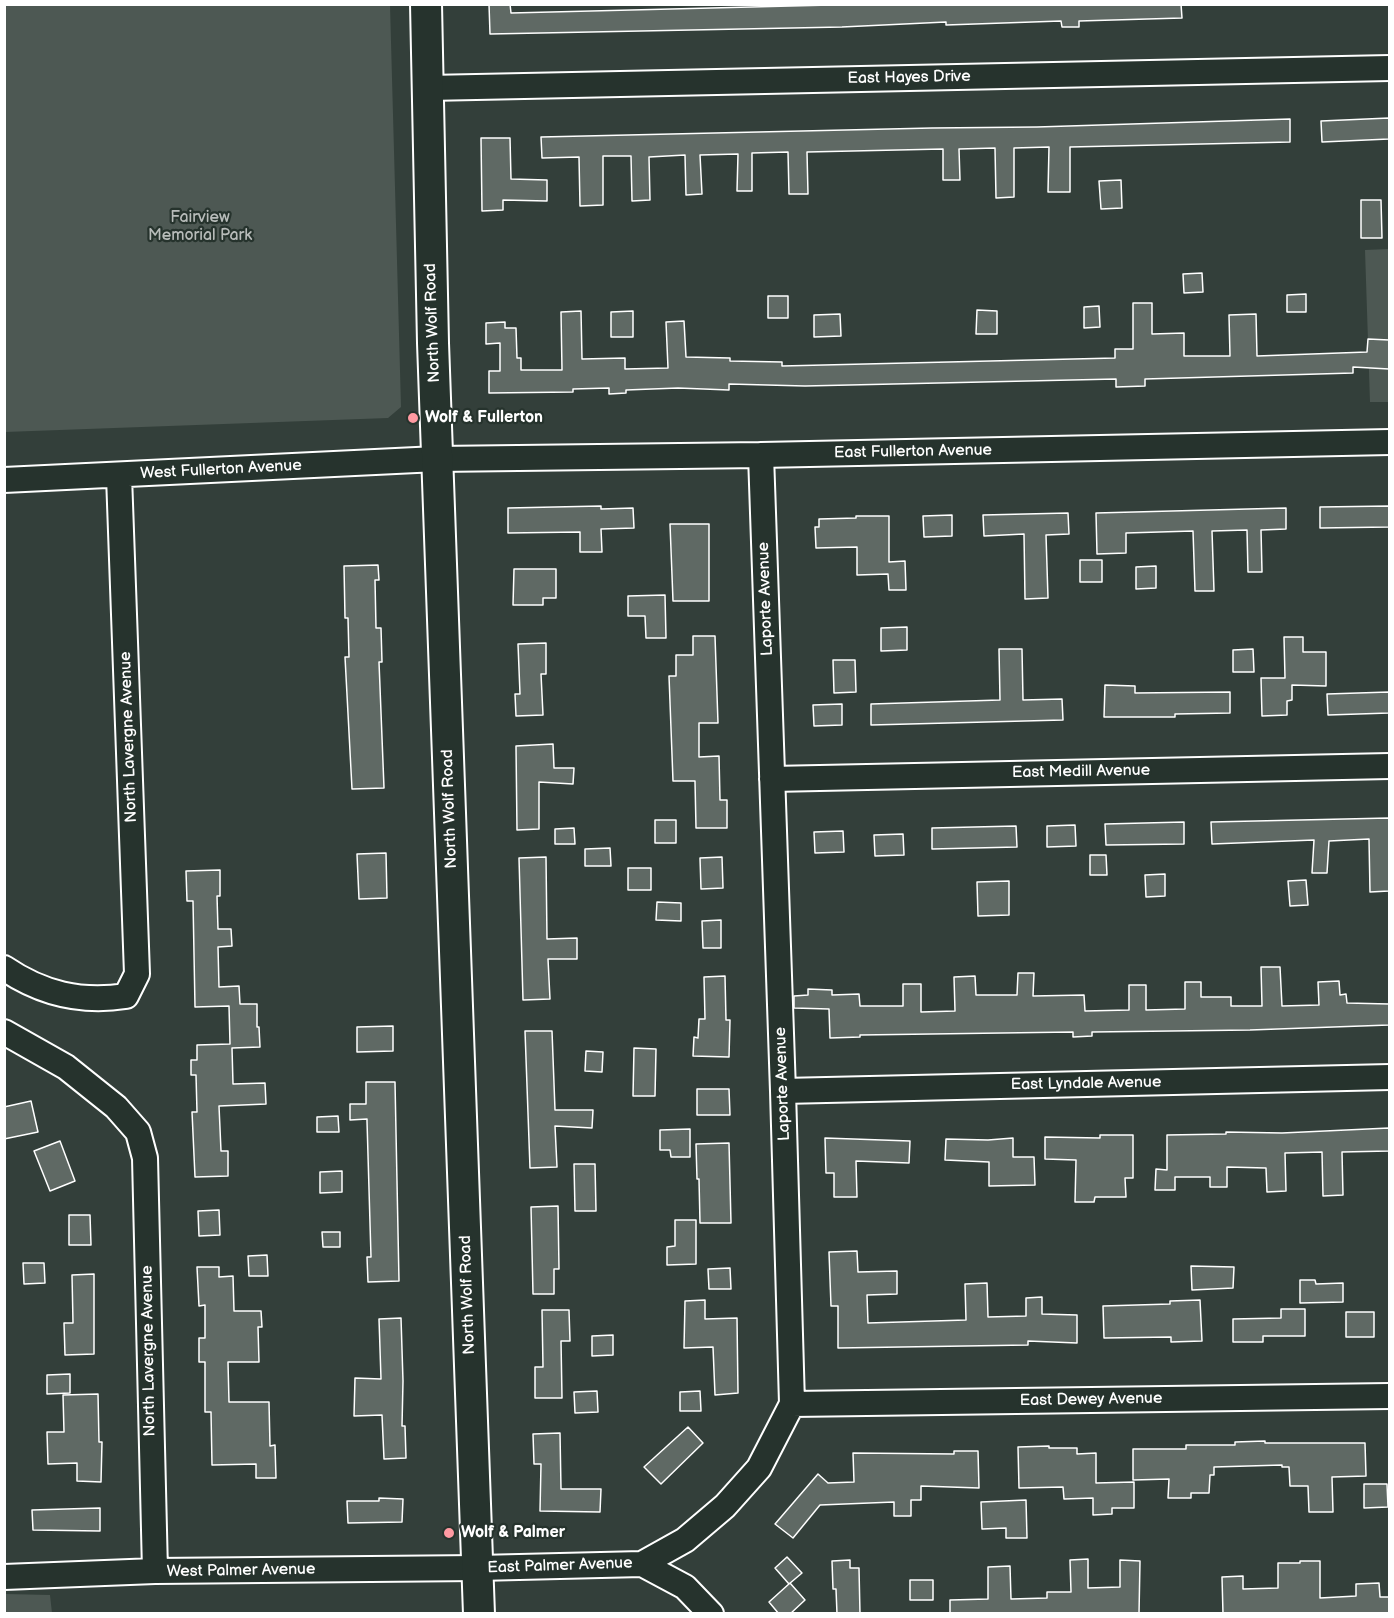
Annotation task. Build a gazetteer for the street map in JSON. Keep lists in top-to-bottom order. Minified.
{"streets":{"main road":["North Wolf Road"],"street":["East Hayes Drive","East Fullerton Avenue","West Fullerton Avenue","Laporte Avenue","North Lavergne Avenue","East Medill Avenue","East Lyndale Avenue","East Dewey Avenue","East Palmer Avenue","West Palmer Avenue"]},"crossings":[["East Hayes Drive","North Wolf Road"],["North Wolf Road","East Fullerton Avenue"],["North Wolf Road","West Fullerton Avenue"],["North Wolf Road","East Palmer Avenue"],["North Wolf Road","West Palmer Avenue"],["East Fullerton Avenue","West Fullerton Avenue"],["East Fullerton Avenue","Laporte Avenue"],["West Fullerton Avenue","North Lavergne Avenue"],["Laporte Avenue","East Medill Avenue"],["Laporte Avenue","East Lyndale Avenue"],["Laporte Avenue","East Dewey Avenue"],["Laporte Avenue","East Palmer Avenue"],["North Lavergne Avenue","West Palmer Avenue"],["East Palmer Avenue","West Palmer Avenue"]],"parks":["Fairview Memorial Park"],"places":["Wolf & Fullerton","Wolf & Palmer"]}
